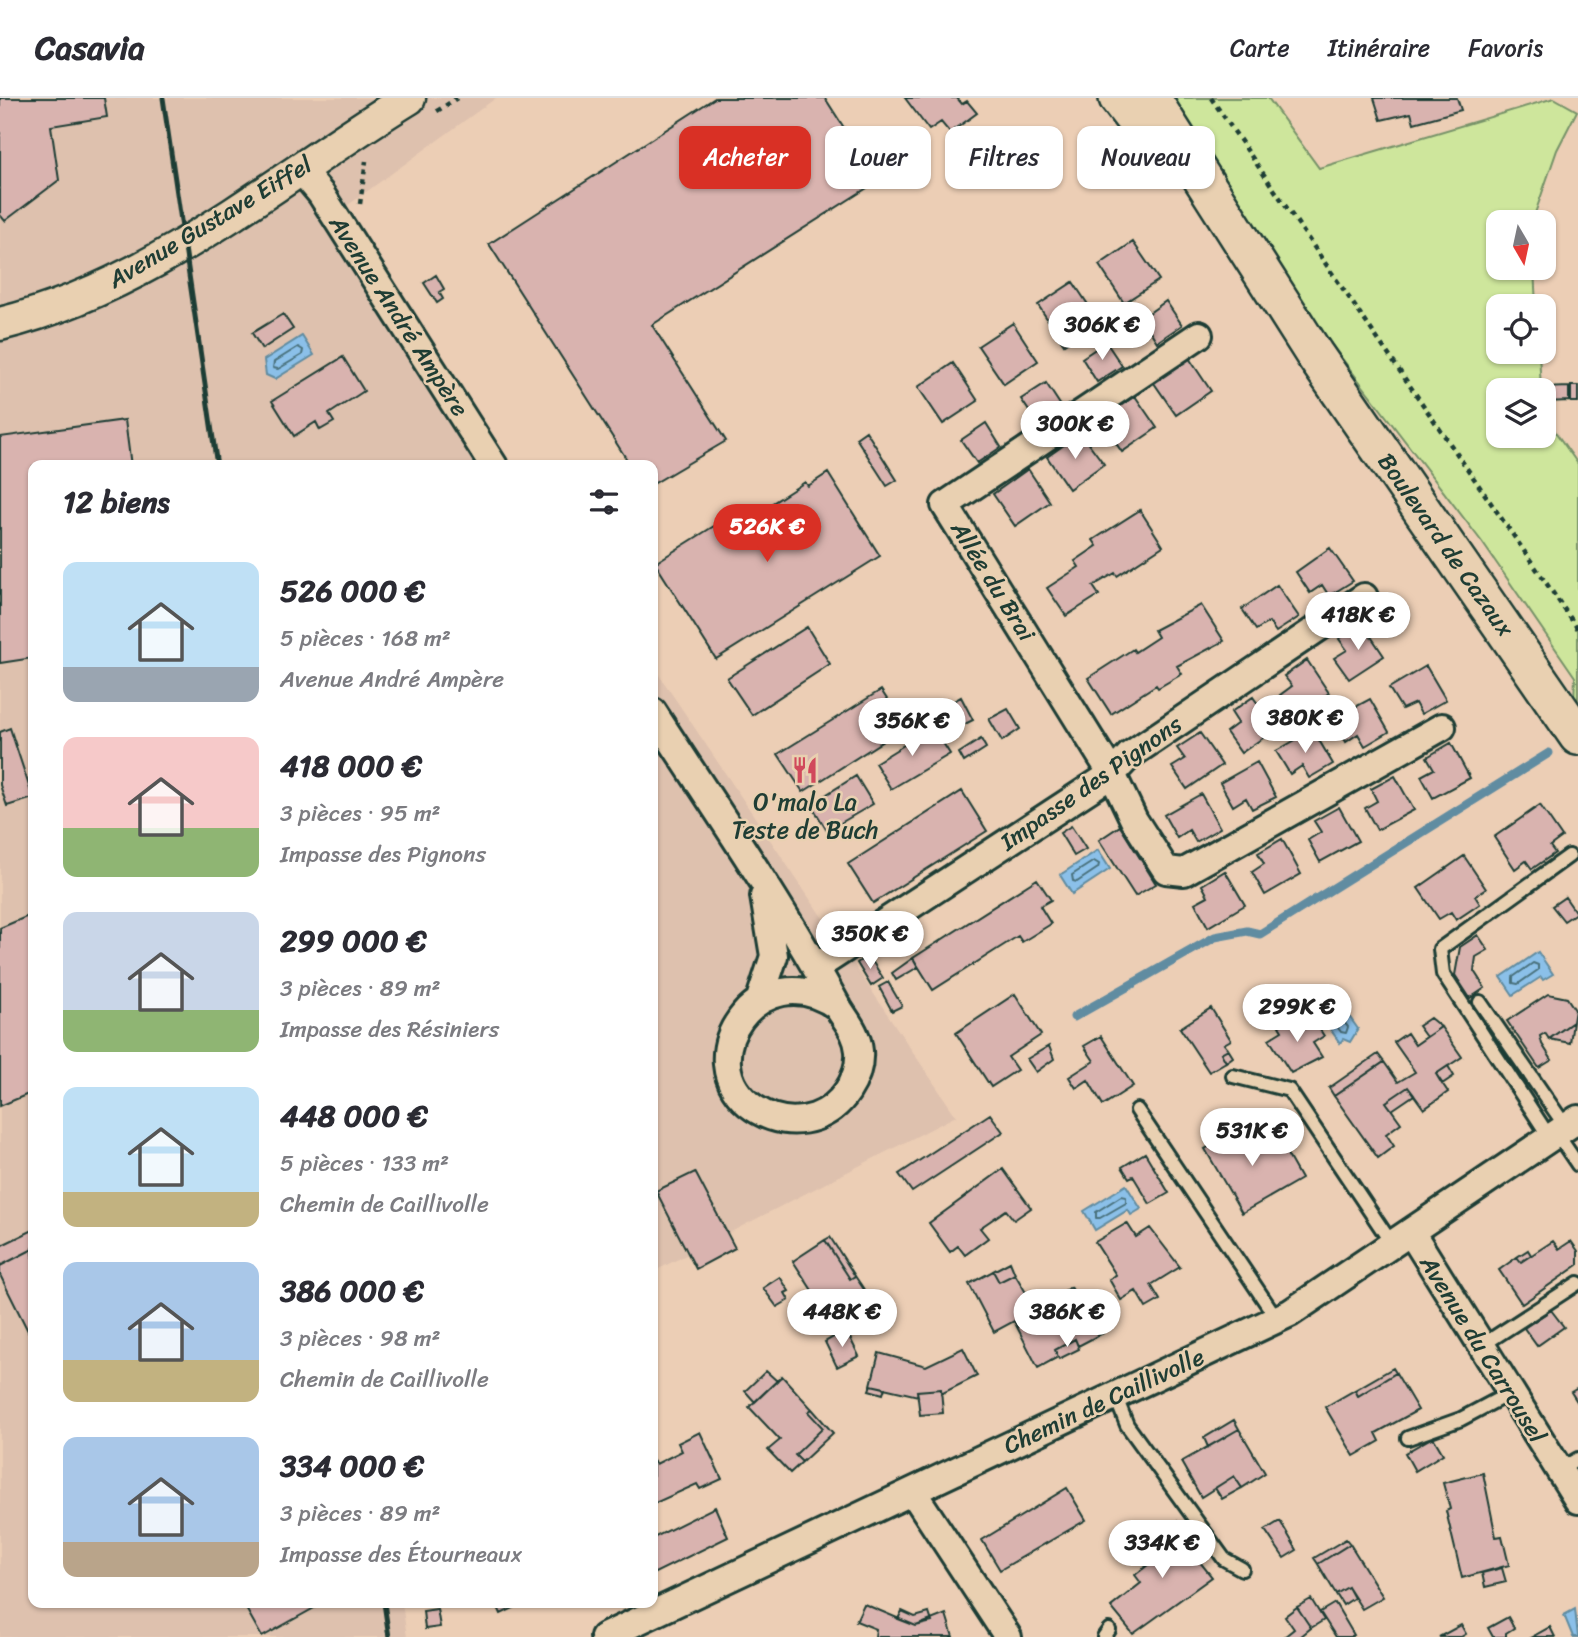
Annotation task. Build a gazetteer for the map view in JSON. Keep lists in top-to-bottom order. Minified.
{"streets":{"main road":["Boulevard de Cazaux"],"street":["Avenue Gustave Eiffel","Avenue André Ampère","Allée du Brai","Impasse des Pignons","Avenue du Carrousel","Chemin de Caillivolle"]},"crossings":[["Avenue Gustave Eiffel","Avenue André Ampère"],["Allée du Brai","Impasse des Pignons"],["Avenue du Carrousel","Chemin de Caillivolle"]],"places":{"restaurant":["O'malo La Teste de Buch"]},"north":"bottom","page":{"header":"Casavia","nav":["Carte","Itinéraire","Favoris"],"chip":["Acheter","Louer","Filtres","Nouveau"],"price":["306K €","300K €","526K €","418K €","380K €","356K €","350K €","299K €","531K €","448K €","386K €","334K €"],"heading":"12 biens","list":[{"name":"526 000 €","note":"5 pièces · 168 m² · Avenue André Ampère"},{"name":"418 000 €","note":"3 pièces · 95 m² · Impasse des Pignons"},{"name":"299 000 €","note":"3 pièces · 89 m² · Impasse des Résiniers"},{"name":"448 000 €","note":"5 pièces · 133 m² · Chemin de Caillivolle"},{"name":"386 000 €","note":"3 pièces · 98 m² · Chemin de Caillivolle"},{"name":"334 000 €","note":"3 pièces · 89 m² · Impasse des Étourneaux"}]}}
